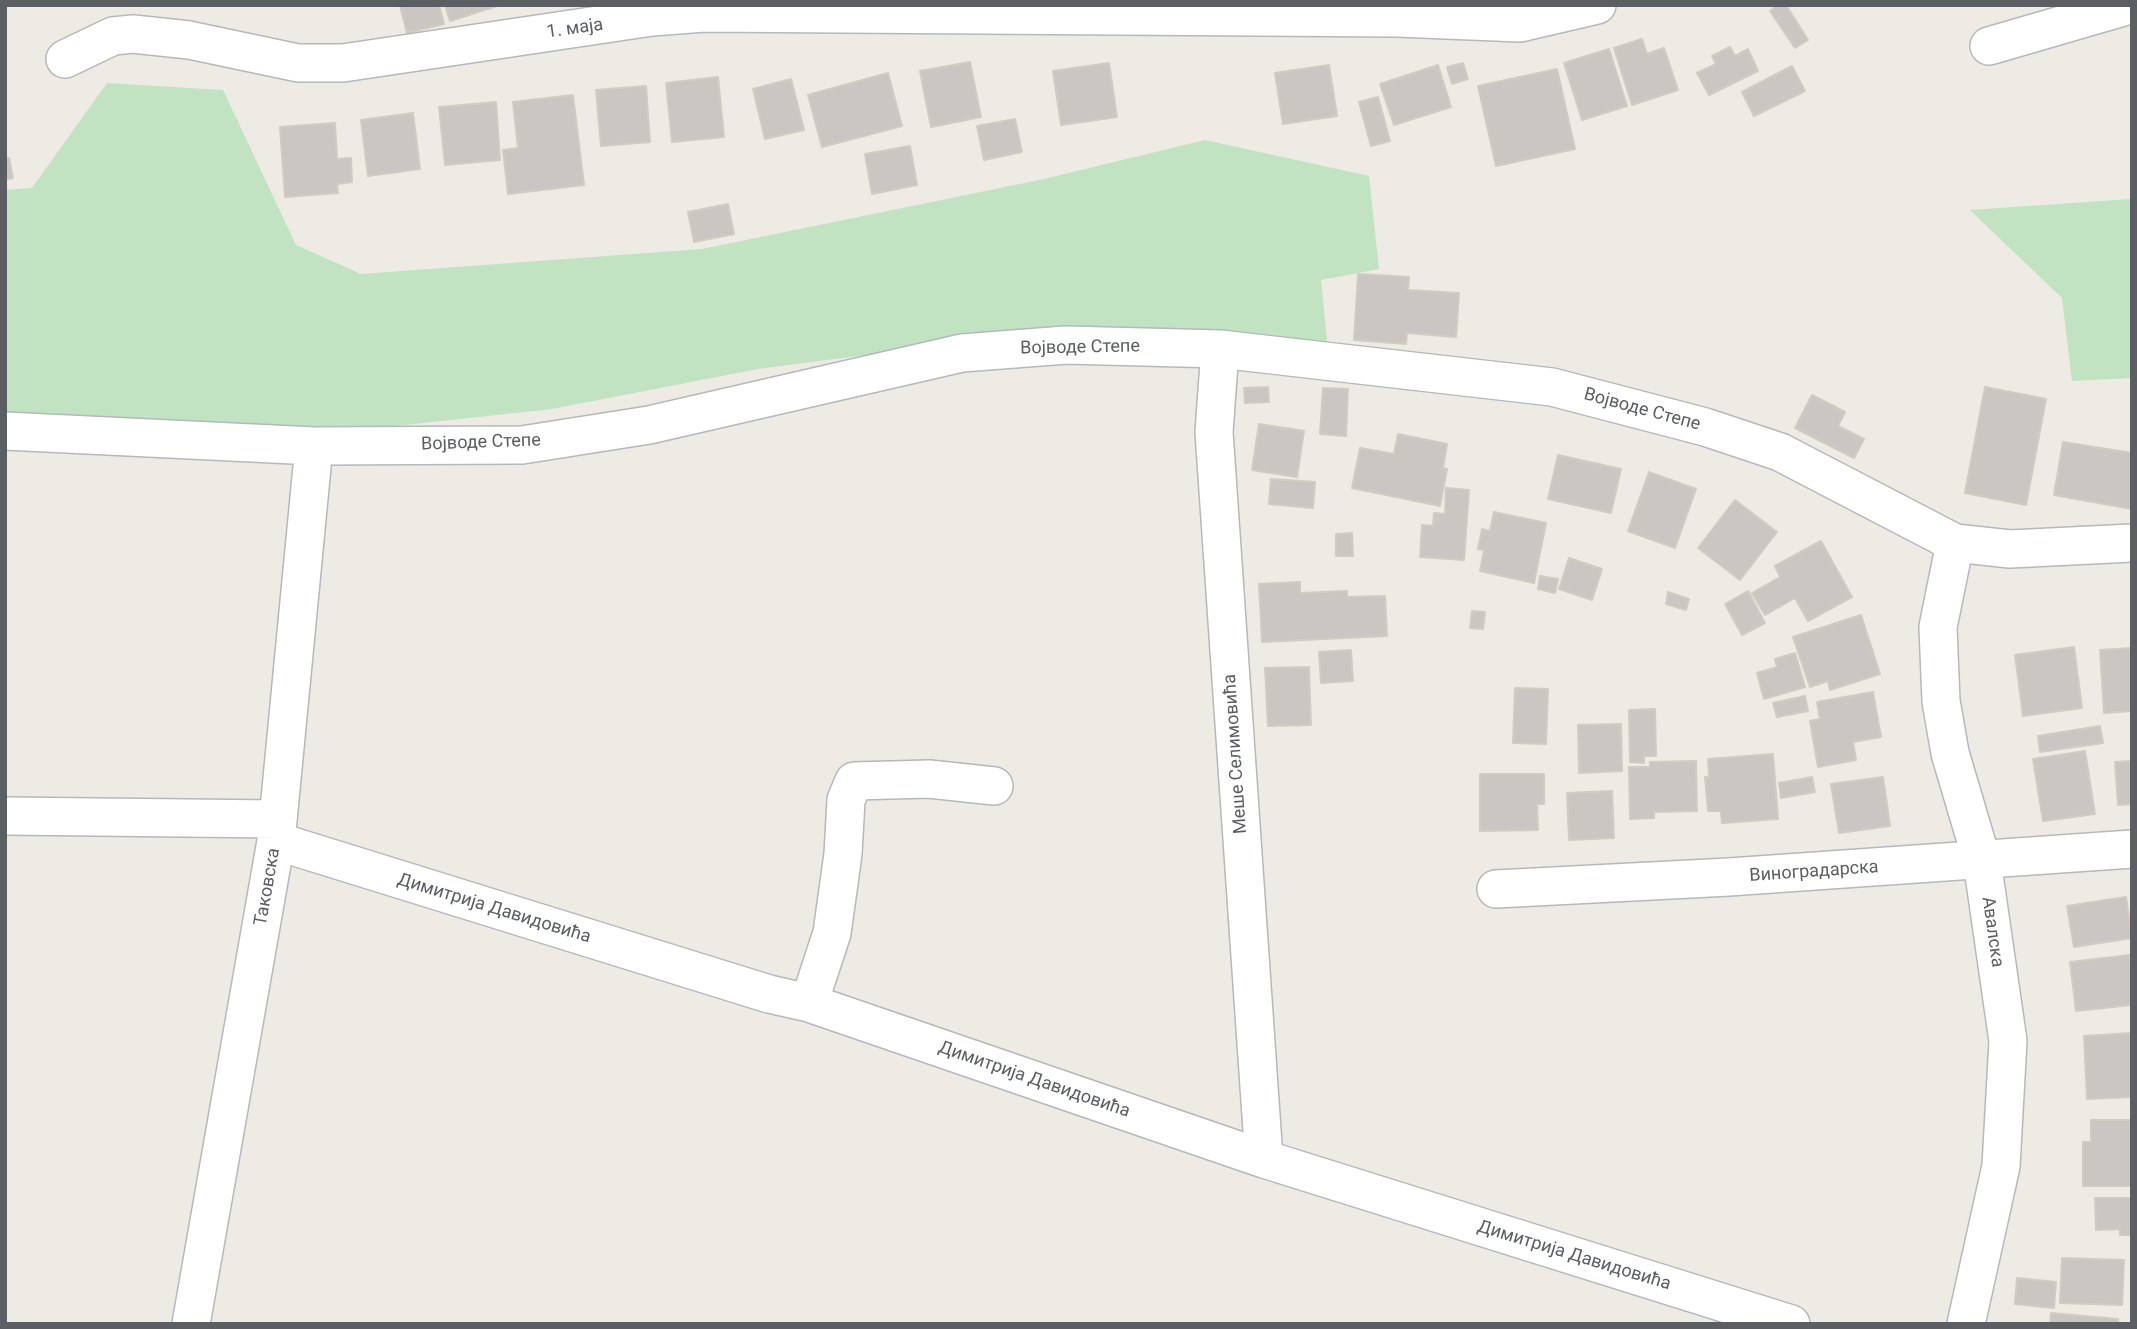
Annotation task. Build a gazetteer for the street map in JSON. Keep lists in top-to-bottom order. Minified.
{"streets":{"street":["1. маја","Војводе Степе","Меше Селимовића","Виноградарска","Таковска","Димитрија Давидовића","Авалска"]},"crossings":[["Војводе Степе","Меше Селимовића"],["Војводе Степе","Таковска"],["Војводе Степе","Авалска"],["Меше Селимовића","Димитрија Давидовића"],["Виноградарска","Авалска"],["Таковска","Димитрија Давидовића"]]}
